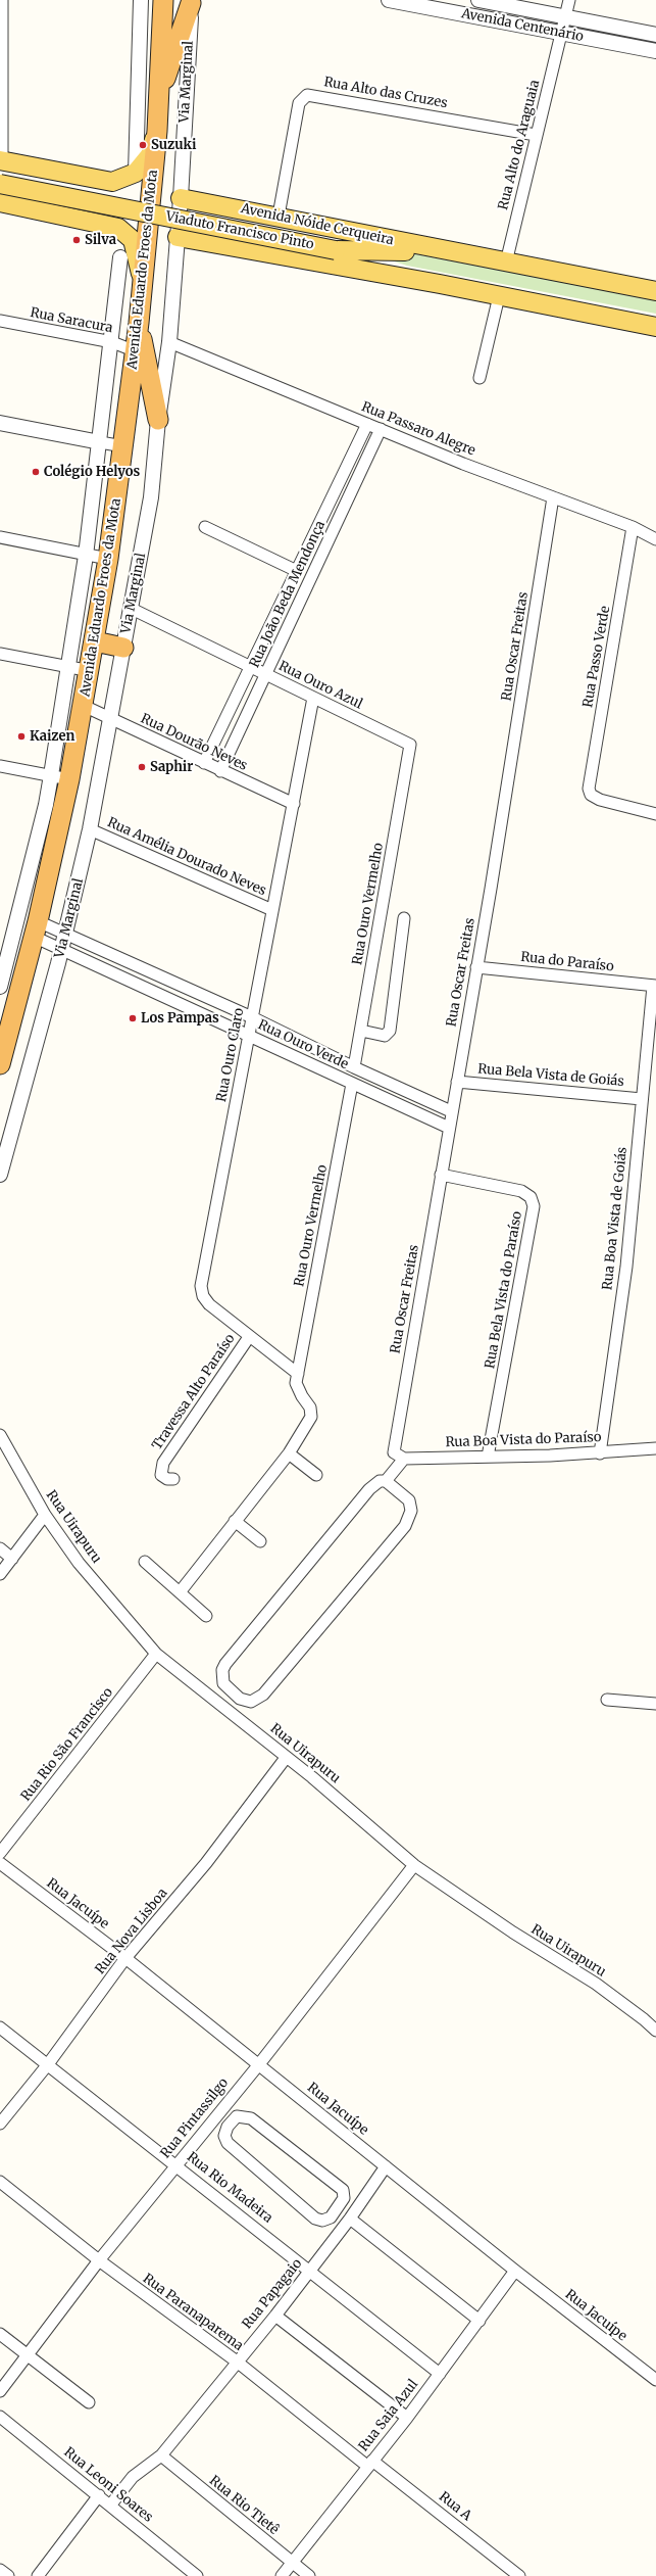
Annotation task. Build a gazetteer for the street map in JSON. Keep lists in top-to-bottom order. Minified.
{"streets":{"highway":["Avenida Eduardo Froes da Mota"],"main road":["Avenida Nóide Cerqueira","Viaduto Francisco Pinto"],"street":["Avenida Centenário","Via Marginal","Rua Alto das Cruzes","Rua Alto do Araguaia","Rua Saracura","Rua Passaro Alegre","Rua João Beda Mendonça","Rua Oscar Freitas","Rua Passo Verde","Rua Ouro Azul","Rua Dourão Neves","Rua Amélia Dourado Neves","Rua Ouro Vermelho","Rua do Paraíso","Rua Ouro Verde","Rua Ouro Claro","Rua Bela Vista de Goiás","Rua Boa Vista de Goiás","Rua Bela Vista do Paraíso","Travessa Alto Paraíso","Rua Boa Vista do Paraíso","Rua Uirapuru","Rua Rio São Francisco","Rua Jacuípe","Rua Nova Lisboa","Rua Pintassilgo","Rua Rio Madeira","Rua Papagaio","Rua Paranaparema","Rua Saia Azul","Rua Leoni Soares","Rua Rio Tietê","Rua A"]},"crossings":[["Avenida Centenário","Rua Alto do Araguaia"],["Via Marginal","Avenida Nóide Cerqueira"],["Via Marginal","Rua Passaro Alegre"],["Via Marginal","Rua Ouro Azul"],["Via Marginal","Rua Dourão Neves"],["Via Marginal","Rua Amélia Dourado Neves"],["Via Marginal","Rua Ouro Verde"],["Rua Alto das Cruzes","Rua Alto do Araguaia"],["Rua Alto das Cruzes","Avenida Nóide Cerqueira"],["Rua Alto do Araguaia","Avenida Nóide Cerqueira"],["Avenida Nóide Cerqueira","Viaduto Francisco Pinto"],["Avenida Eduardo Froes da Mota","Rua Saracura"],["Avenida Eduardo Froes da Mota","Rua Dourão Neves"],["Avenida Eduardo Froes da Mota","Rua Ouro Verde"],["Rua Passaro Alegre","Rua João Beda Mendonça"],["Rua Passaro Alegre","Rua Oscar Freitas"],["Rua Passaro Alegre","Rua Passo Verde"],["Rua João Beda Mendonça","Rua Ouro Azul"],["Rua João Beda Mendonça","Rua Dourão Neves"],["Rua Oscar Freitas","Rua do Paraíso"],["Rua Oscar Freitas","Rua Ouro Verde"],["Rua Oscar Freitas","Rua Bela Vista de Goiás"],["Rua Oscar Freitas","Rua Bela Vista do Paraíso"],["Rua Oscar Freitas","Rua Boa Vista do Paraíso"],["Rua Ouro Azul","Rua Ouro Vermelho"],["Rua Ouro Azul","Rua Ouro Claro"],["Rua Dourão Neves","Rua Ouro Claro"],["Rua Amélia Dourado Neves","Rua Ouro Claro"],["Rua Ouro Vermelho","Rua Ouro Verde"],["Rua Ouro Vermelho","Rua Ouro Claro"],["Rua do Paraíso","Rua Boa Vista de Goiás"],["Rua Ouro Verde","Rua Ouro Claro"],["Rua Ouro Claro","Travessa Alto Paraíso"],["Rua Bela Vista de Goiás","Rua Boa Vista de Goiás"],["Rua Boa Vista de Goiás","Rua Boa Vista do Paraíso"],["Rua Bela Vista do Paraíso","Rua Boa Vista do Paraíso"],["Rua Uirapuru","Rua Rio São Francisco"],["Rua Uirapuru","Rua Nova Lisboa"],["Rua Uirapuru","Rua Pintassilgo"],["Rua Jacuípe","Rua Nova Lisboa"],["Rua Jacuípe","Rua Pintassilgo"],["Rua Jacuípe","Rua Papagaio"],["Rua Jacuípe","Rua Saia Azul"],["Rua Nova Lisboa","Rua Rio Madeira"],["Rua Pintassilgo","Rua Rio Madeira"],["Rua Pintassilgo","Rua Paranaparema"],["Rua Rio Madeira","Rua Papagaio"],["Rua Rio Madeira","Rua Saia Azul"],["Rua Papagaio","Rua Paranaparema"],["Rua Papagaio","Rua Leoni Soares"],["Rua Papagaio","Rua Rio Tietê"],["Rua Paranaparema","Rua Saia Azul"],["Rua Paranaparema","Rua A"],["Rua Saia Azul","Rua Rio Tietê"],["Rua Saia Azul","Rua A"]],"places":["Suzuki","Silva","Colégio Helyos","Kaizen","Saphir","Los Pampas"]}
